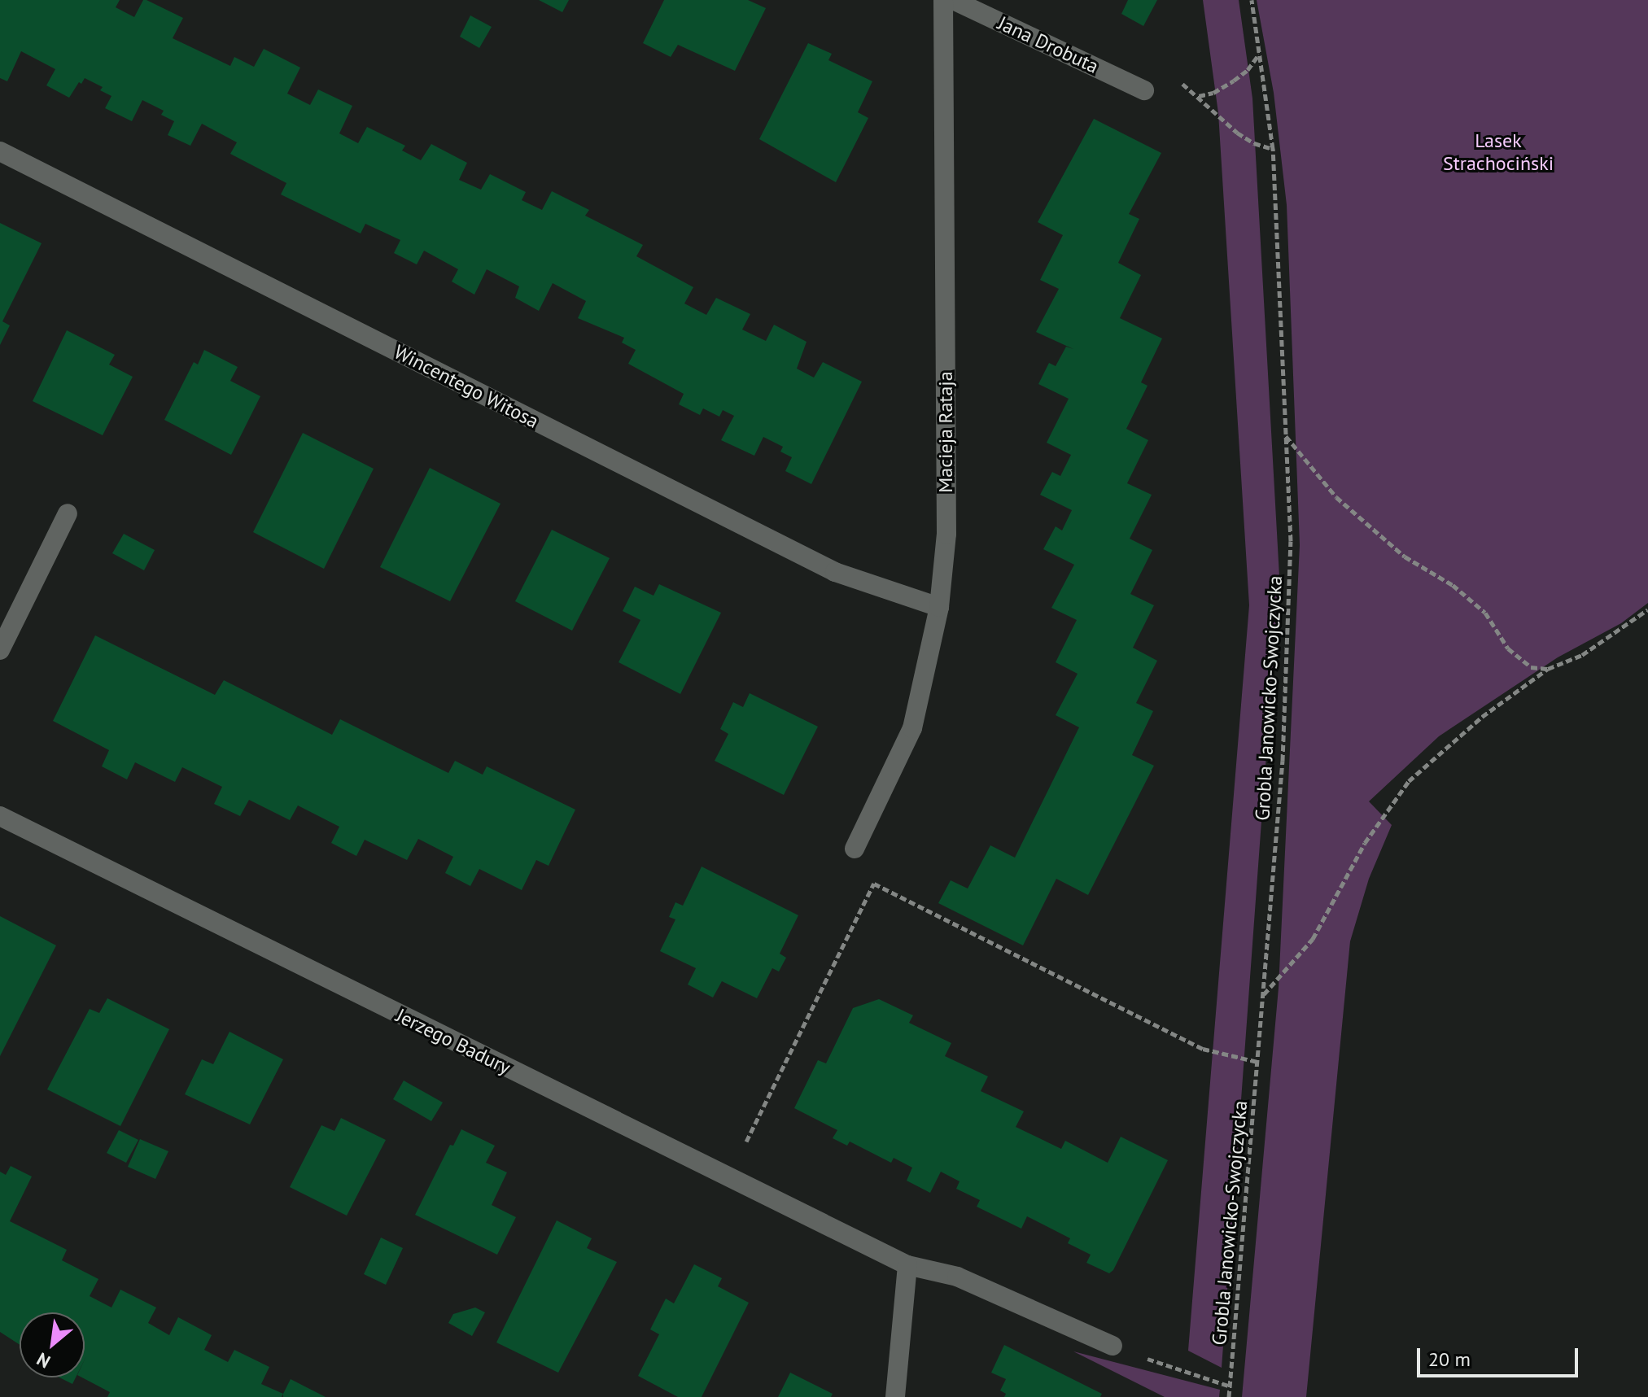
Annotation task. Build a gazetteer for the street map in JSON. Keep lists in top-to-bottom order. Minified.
{"streets":{"street":["Jana Drobuta","Wincentego Witosa","Macieja Rataja","Jerzego Badury"],"path":["Grobla Janowicko-Swojczycka"]},"crossings":[["Wincentego Witosa","Macieja Rataja"]],"parks":["Lasek Strachociński"],"scale_bar":"20 m","north":"bottom left"}
